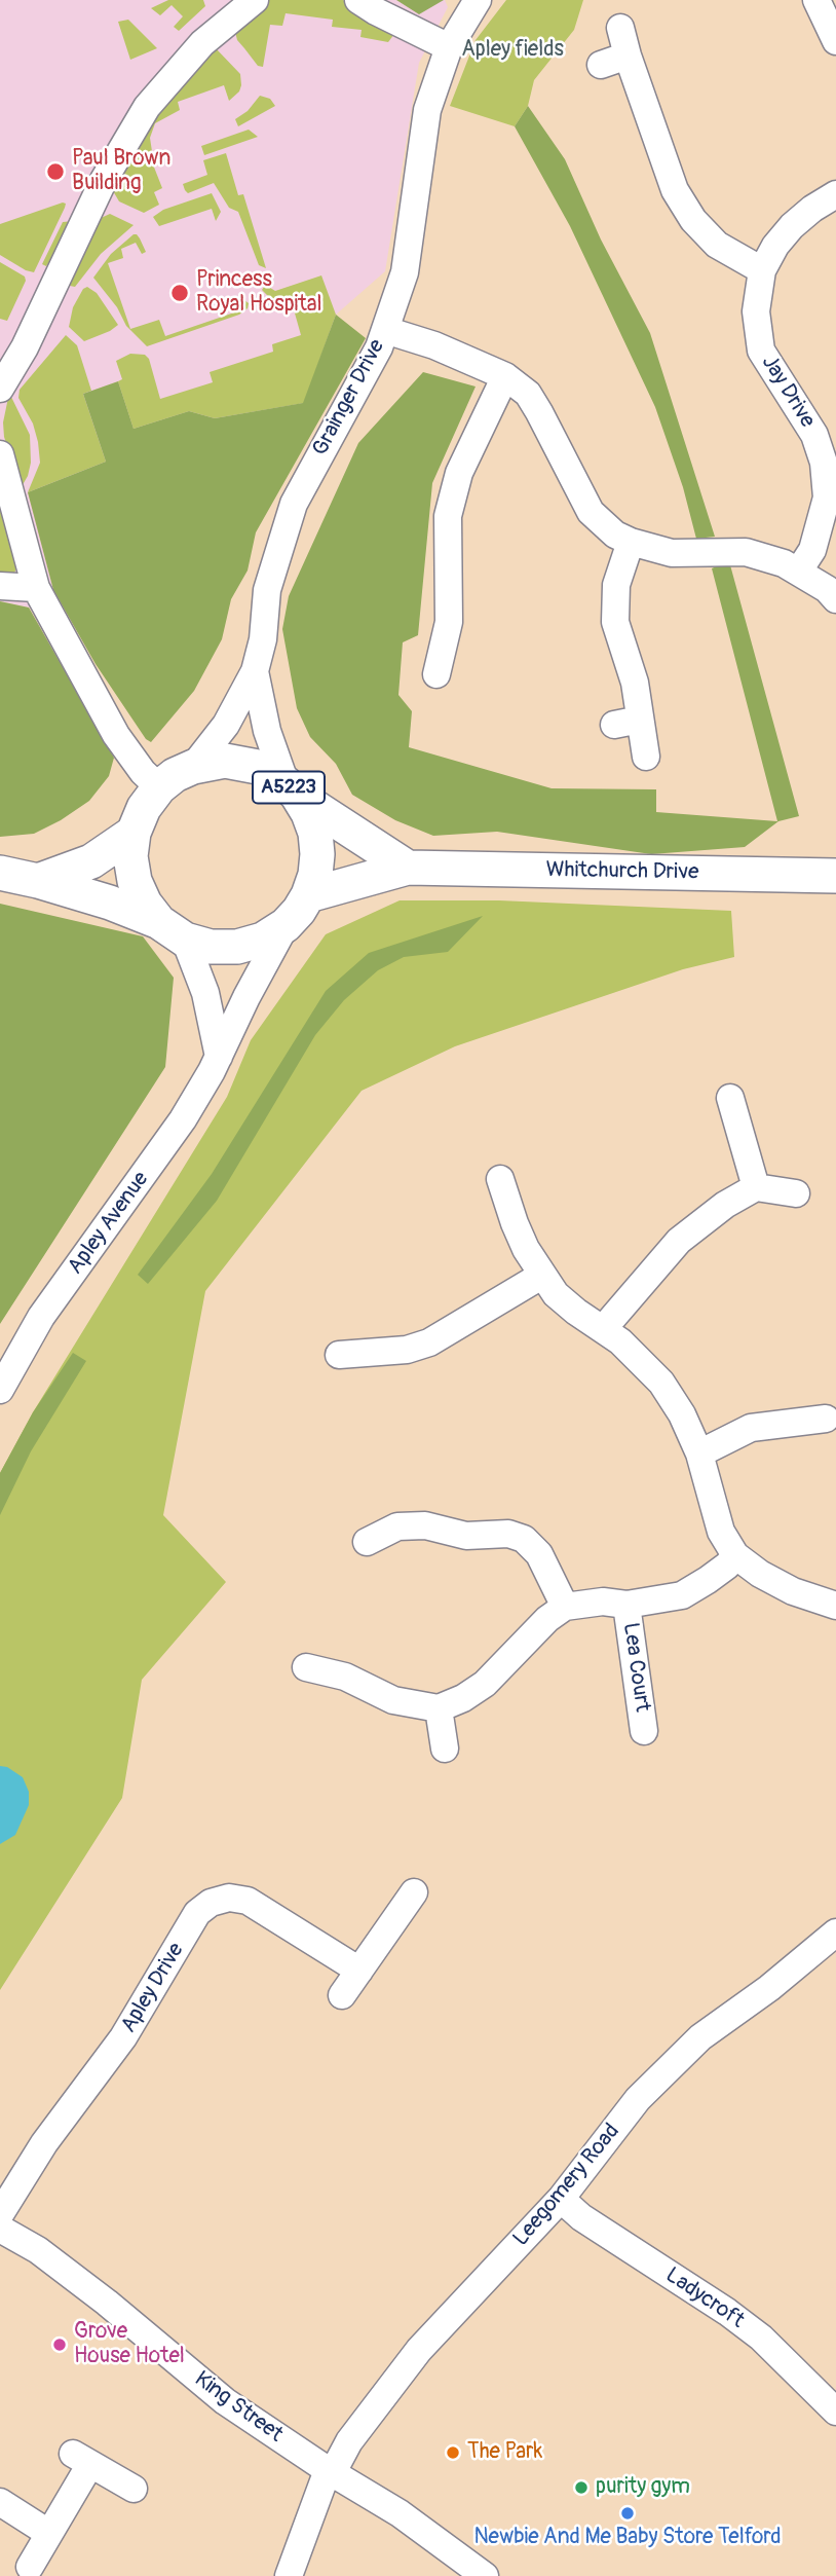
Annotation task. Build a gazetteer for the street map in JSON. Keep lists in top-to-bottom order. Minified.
{"streets":{"main road":["A5223","Whitchurch Drive"],"street":["Jay Drive","Grainger Drive","Apley Avenue","Lea Court","Apley Drive","Leegomery Road","Ladycroft","King Street"]},"crossings":[["Grainger Drive","A5223"],["Grainger Drive","Whitchurch Drive"],["Grainger Drive","Apley Avenue"],["A5223","Whitchurch Drive"],["A5223","Apley Avenue"],["Whitchurch Drive","Apley Avenue"],["Leegomery Road","Ladycroft"],["Leegomery Road","King Street"]],"parks":["Apley fields"],"places":["Paul Brown Building","Princess Royal Hospital","Grove House Hotel","The Park","purity gym","Newbie And Me Baby Store Telford"]}
